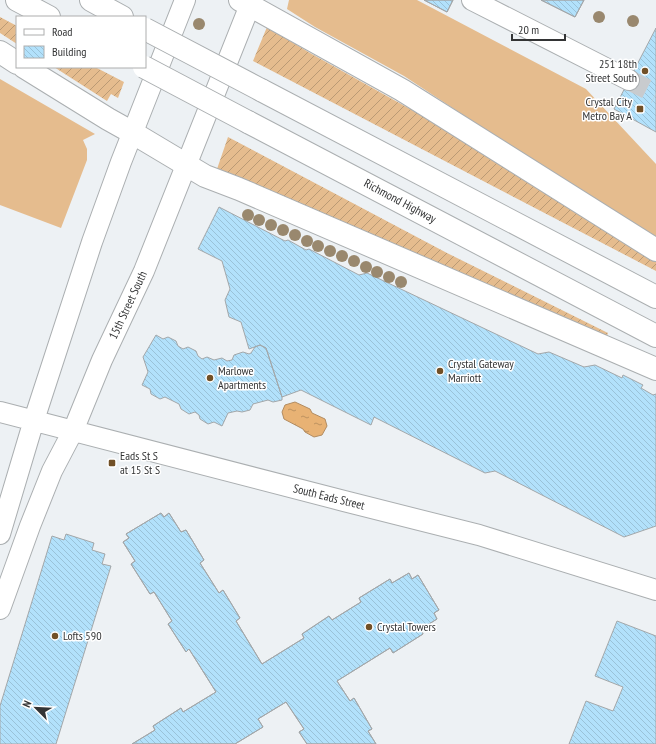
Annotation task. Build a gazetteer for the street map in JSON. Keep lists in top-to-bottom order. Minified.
{"streets":{"highway":["Richmond Highway"],"main road":["15th Street South","South Eads Street"]},"crossings":[["15th Street South","South Eads Street"]],"places":{"other":["251 18th Street South","Crystal Gateway Marriott","Marlowe Apartments","Crystal Towers","Lofts 590"],"transit":["Crystal City Metro Bay A","Eads St S at 15 St S"]},"legend":["Road","Building"],"scale_bar":"20 m","north":"top left"}
